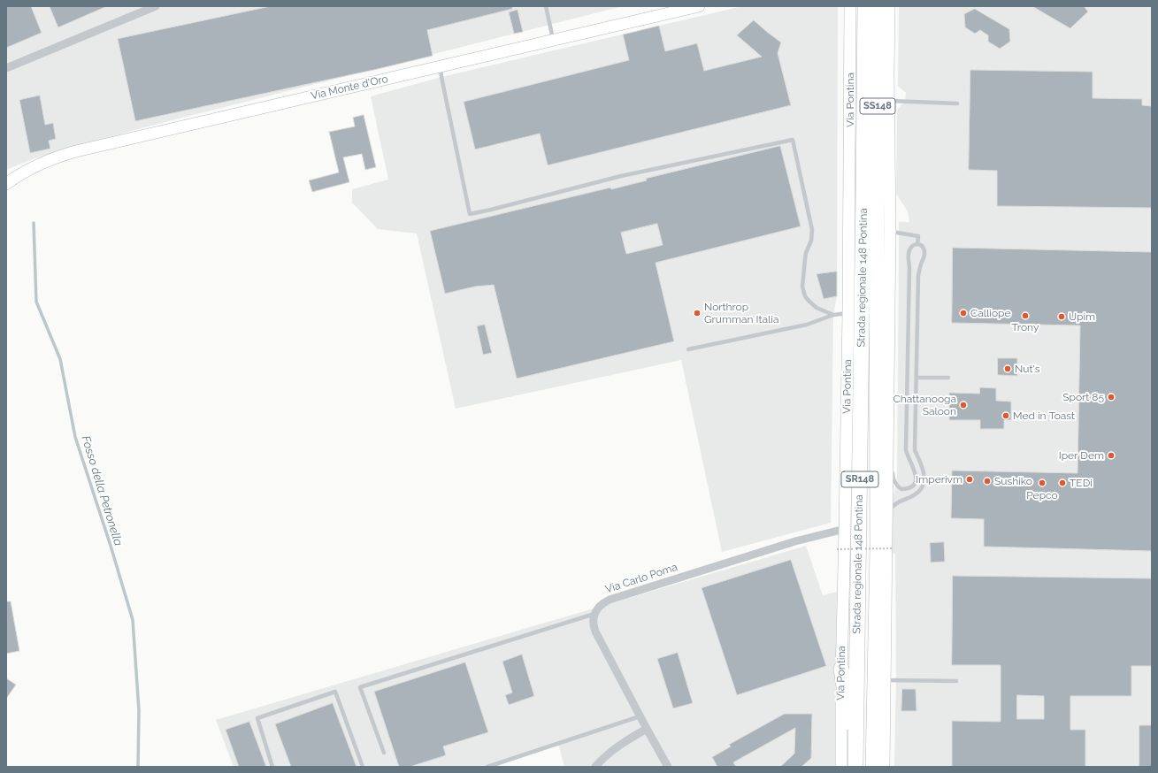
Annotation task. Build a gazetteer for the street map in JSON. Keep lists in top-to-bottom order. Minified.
{"streets":{"highway":["Via Pontina","SS148","Strada regionale 148 Pontina","SR148"],"street":["Via Monte d'Oro","Via Carlo Poma"]},"crossings":[["Via Pontina","Strada regionale 148 Pontina"],["Via Pontina","Via Carlo Poma"],["SS148","Strada regionale 148 Pontina"]],"water":["Fosso della Petronella"],"places":["Northrop Grumman Italia","Calliope","Trony","Upim","Nut's","Sport 85","Chattanooga Saloon","Med in Toast","Iper Dem","Imperivm","Sushiko","Pepco","TEDi"]}
